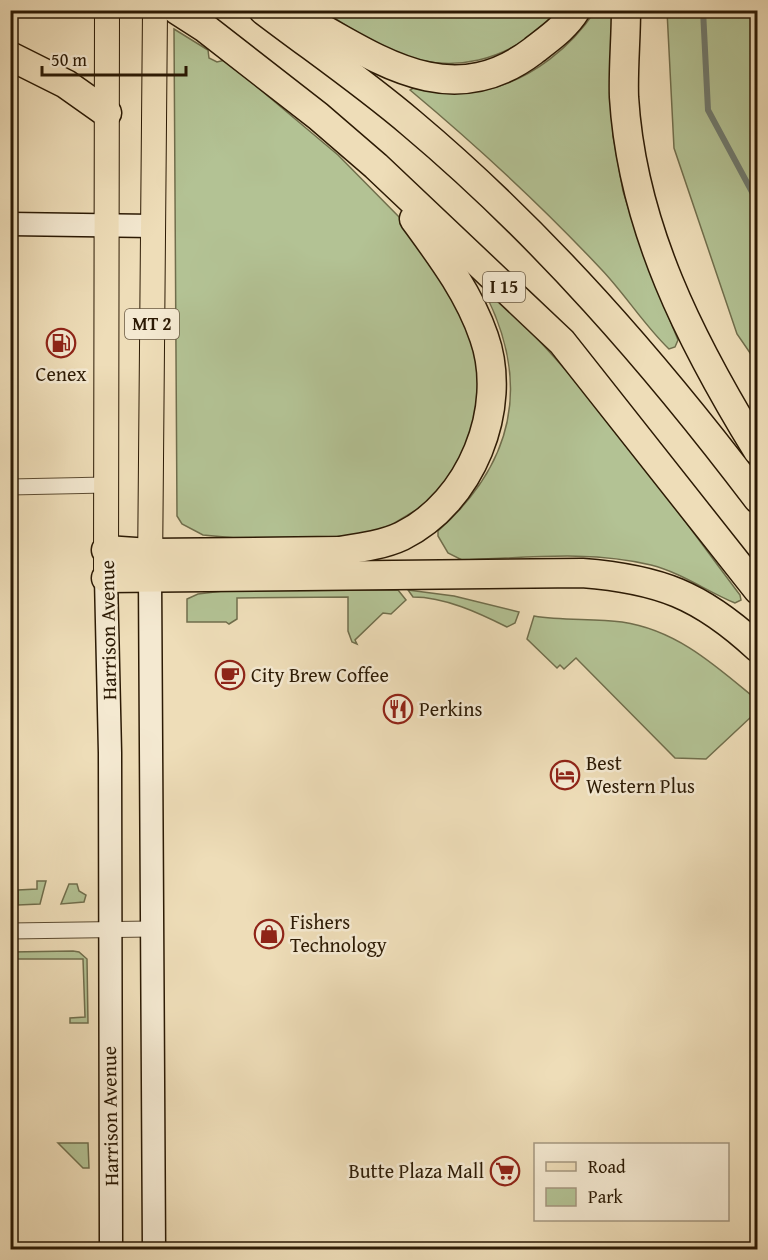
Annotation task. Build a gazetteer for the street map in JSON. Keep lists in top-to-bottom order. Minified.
{"streets":{"highway":["I 15"],"main road":["MT 2","Harrison Avenue"]},"places":{"fuel station":["Cenex"],"cafe":["City Brew Coffee"],"restaurant":["Perkins"],"hotel":["Best Western Plus"],"shop":["Fishers Technology"],"supermarket":["Butte Plaza Mall"]},"legend":["Road","Park"],"scale_bar":"50 m"}
